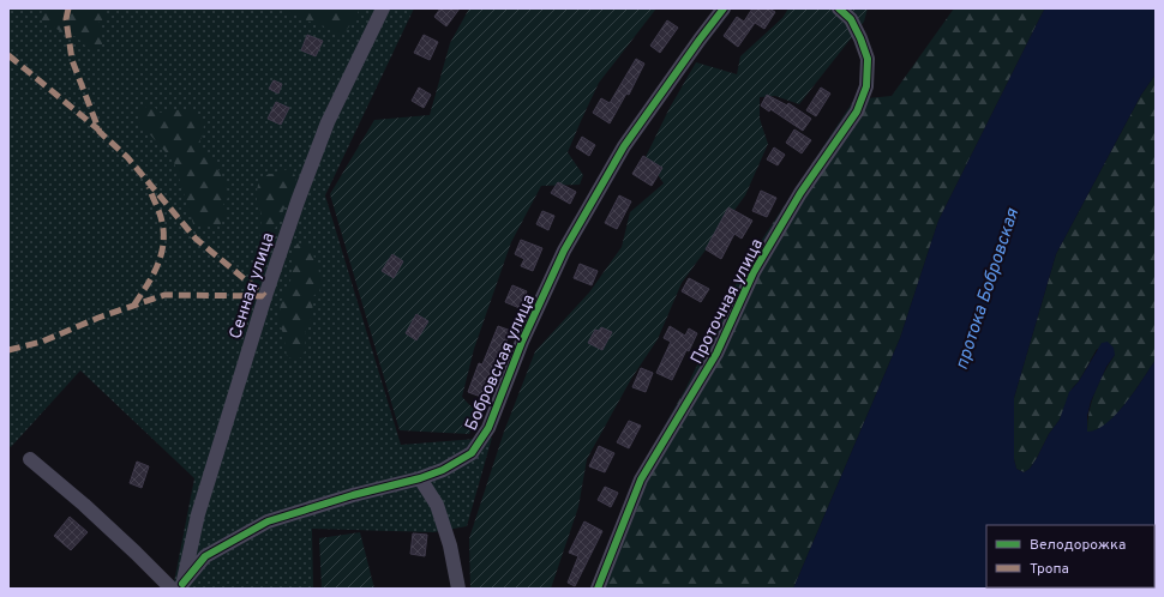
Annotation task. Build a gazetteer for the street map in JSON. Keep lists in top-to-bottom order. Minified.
{"streets":{"street":["Сенная улица","Проточная улица","Бобровская улица"]},"crossings":[["Сенная улица","Бобровская улица"]],"water":["протока Бобровская"],"legend":["Велодорожка","Тропа"]}
